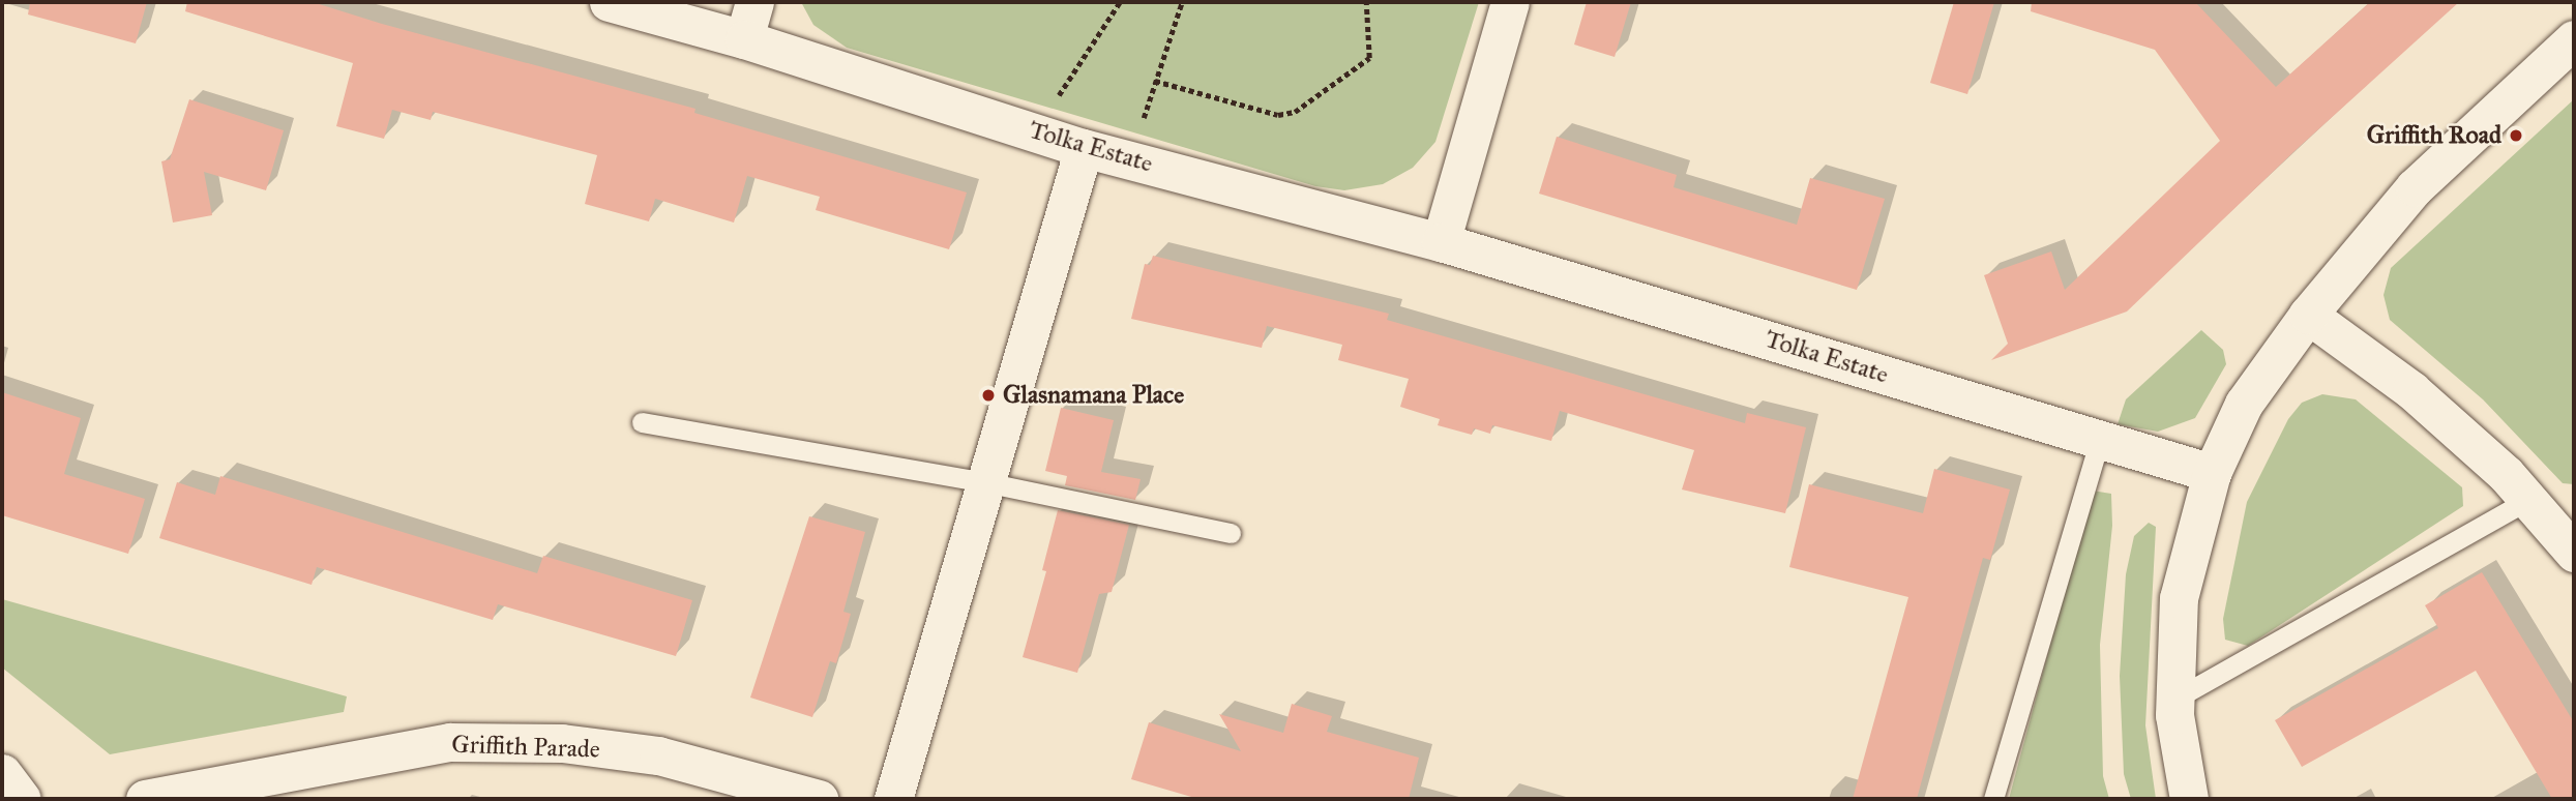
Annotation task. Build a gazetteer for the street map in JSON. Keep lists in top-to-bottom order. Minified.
{"streets":{"street":["Tolka Estate","Griffith Parade"]},"places":["Griffith Road","Glasnamana Place"]}
